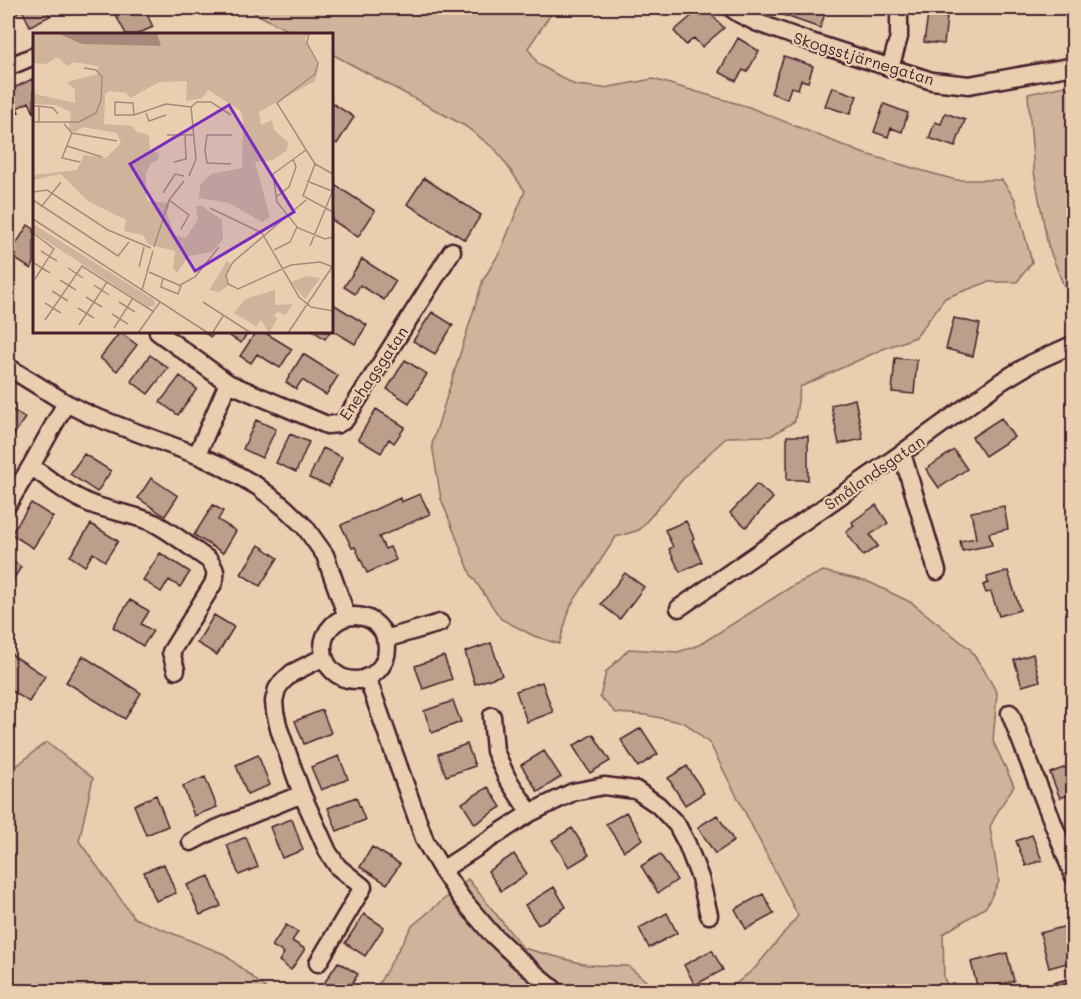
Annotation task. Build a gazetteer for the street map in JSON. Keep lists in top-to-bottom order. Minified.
{"streets":{"street":["Skogsstjärnegatan","Enehagsgatan","Smålandsgatan"]}}
